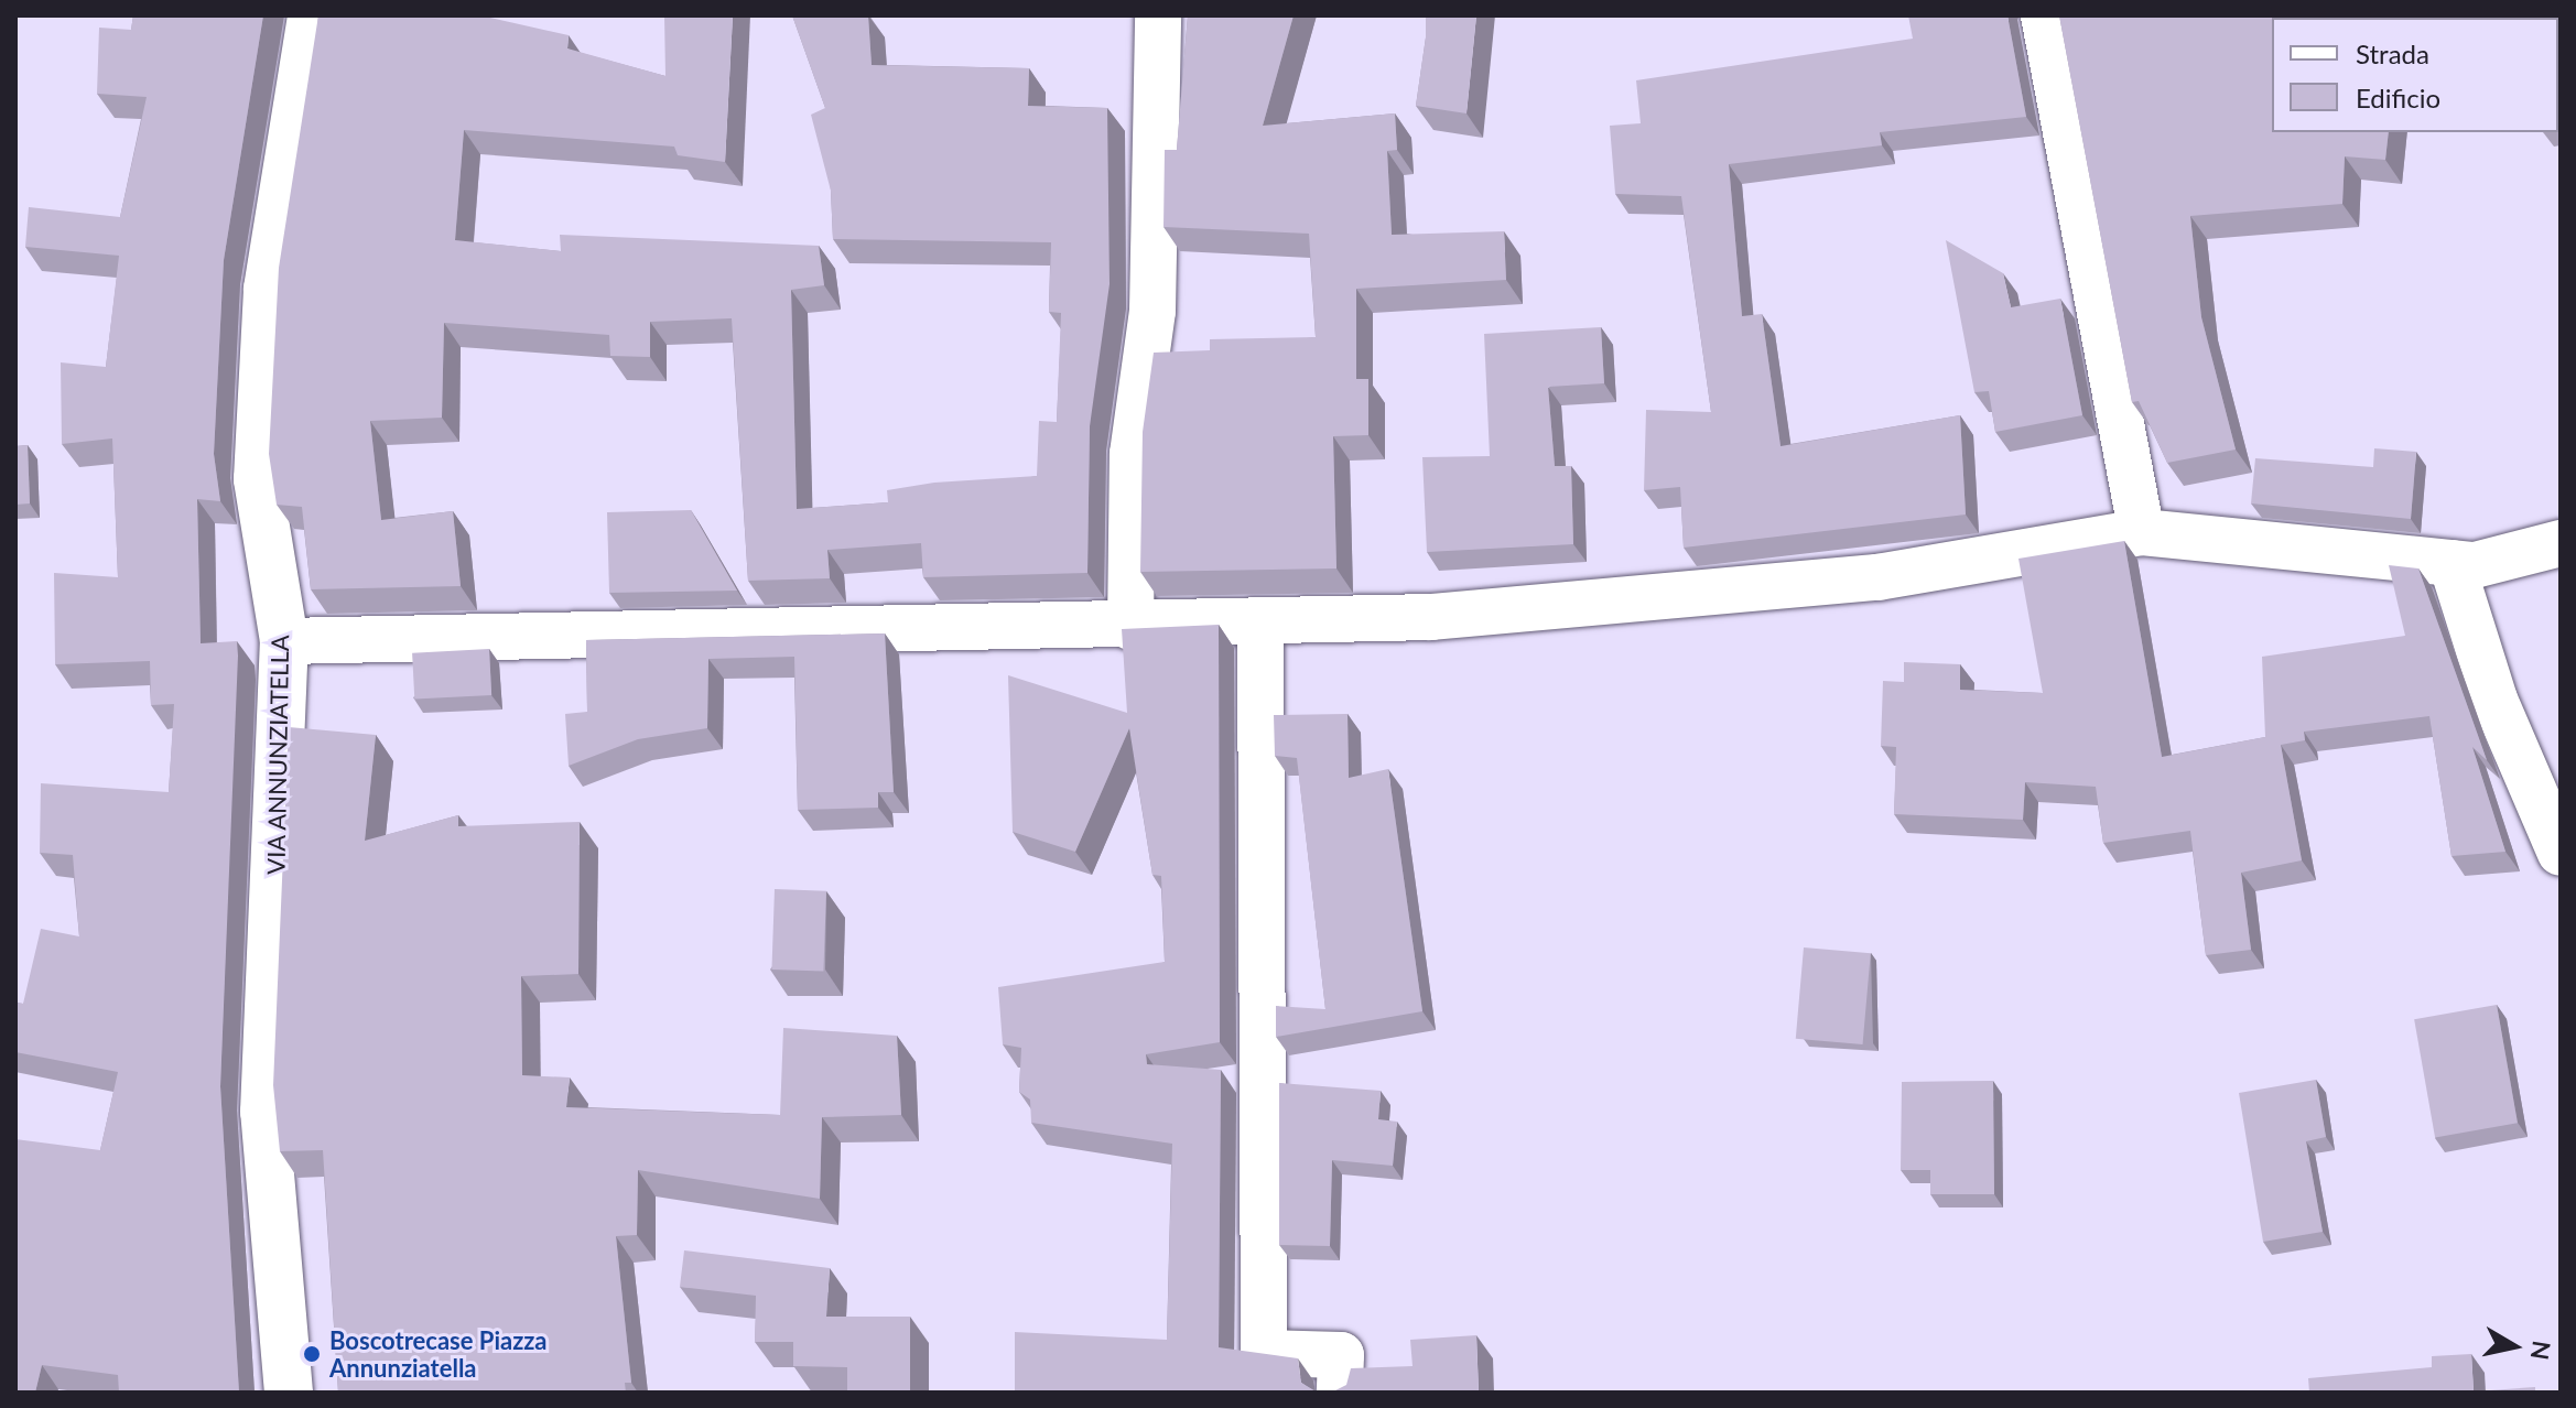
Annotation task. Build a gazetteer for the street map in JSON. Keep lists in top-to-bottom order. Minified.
{"streets":{"street":["VIA ANNUNZIATELLA"]},"places":["Boscotrecase Piazza Annunziatella"],"legend":["Strada","Edificio"],"north":"right"}
